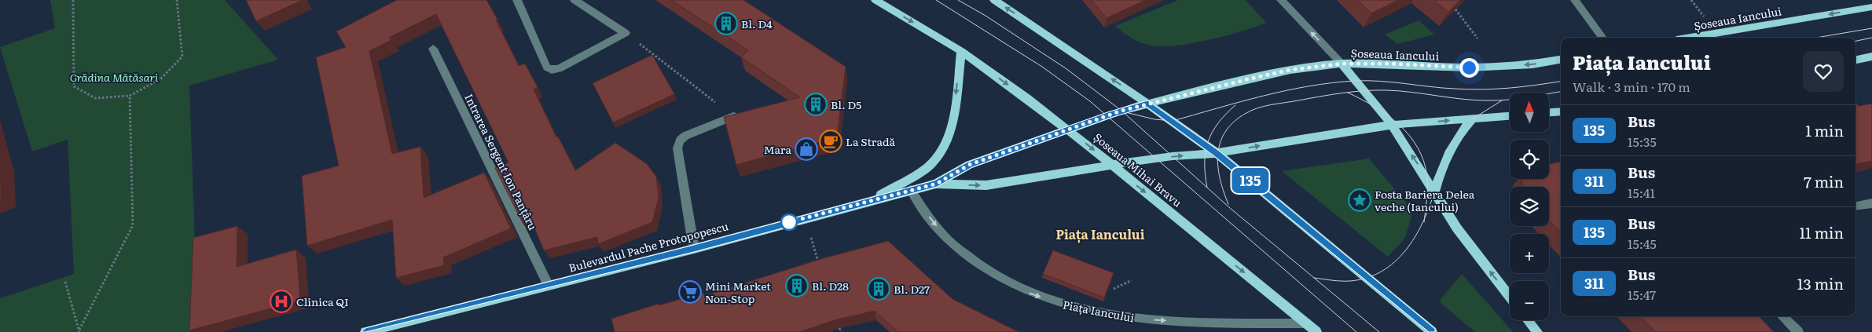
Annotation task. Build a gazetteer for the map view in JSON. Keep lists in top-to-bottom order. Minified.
{"streets":{"main road":["Șoseaua Iancului","Șoseaua Mihai Bravu","Bulevardul Pache Protopopescu"],"street":["Intrarea Sergent Ion Panțâru","Piața Iancului"]},"crossings":[["Intrarea Sergent Ion Panțâru","Bulevardul Pache Protopopescu"],["Șoseaua Mihai Bravu","Bulevardul Pache Protopopescu"],["Șoseaua Mihai Bravu","Piața Iancului"],["Bulevardul Pache Protopopescu","Piața Iancului"]],"one_way":["Piața Iancului"],"districts":["Piața Iancului"],"parks":["Grădina Mătăsari"],"places":{"building":["Bl. D4","Bl. D5","Bl. D28","Bl. D27"],"cafe":["La Stradă"],"shop":["Mara"],"place":["Fosta Bariera Delea veche (Iancului)"],"supermarket":["Mini Market Non-Stop"],"hospital":["Clinica QI"]},"lines":["bus line 135"],"north":"top","page":{"on_map":"135","heading":["Piața Iancului","Walk · 3 min · 170 m"],"map_buttons":["+","−"],"list":[{"mark":"135","name":"Bus","note":"15:35","value":"1 min"},{"mark":"311","name":"Bus","note":"15:41","value":"7 min"},{"mark":"135","name":"Bus","note":"15:45","value":"11 min"},{"mark":"311","name":"Bus","note":"15:47","value":"13 min"}]}}
